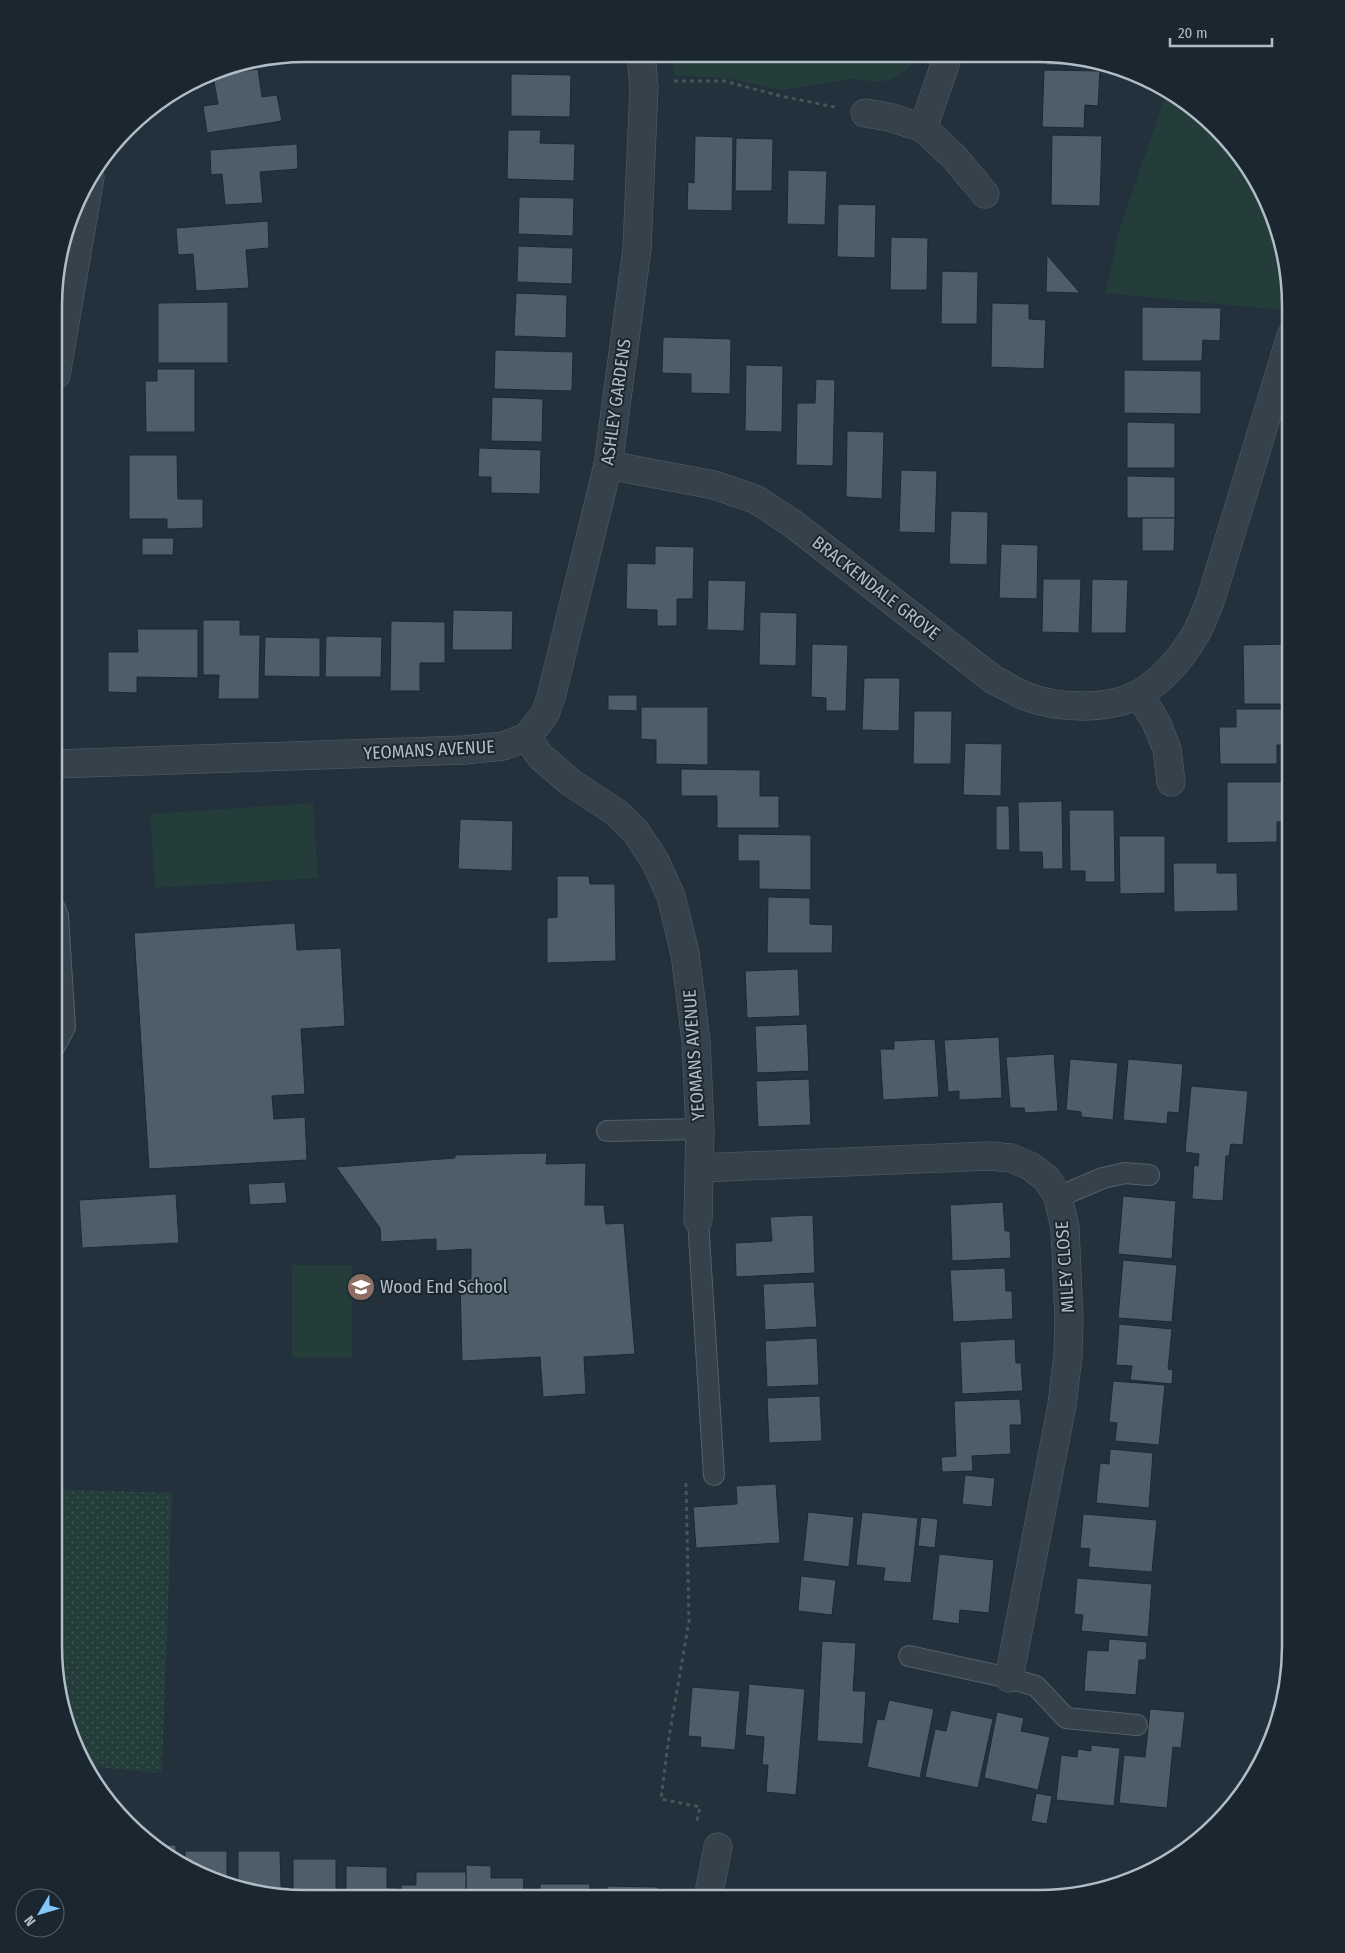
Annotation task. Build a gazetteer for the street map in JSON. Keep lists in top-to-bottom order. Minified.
{"streets":{"street":["ASHLEY GARDENS","BRACKENDALE GROVE","YEOMANS AVENUE","MILEY CLOSE"]},"crossings":[["ASHLEY GARDENS","BRACKENDALE GROVE"],["ASHLEY GARDENS","YEOMANS AVENUE"],["YEOMANS AVENUE","MILEY CLOSE"]],"places":{"school or university":["Wood End School"]},"scale_bar":"20 m","north":"bottom left"}
